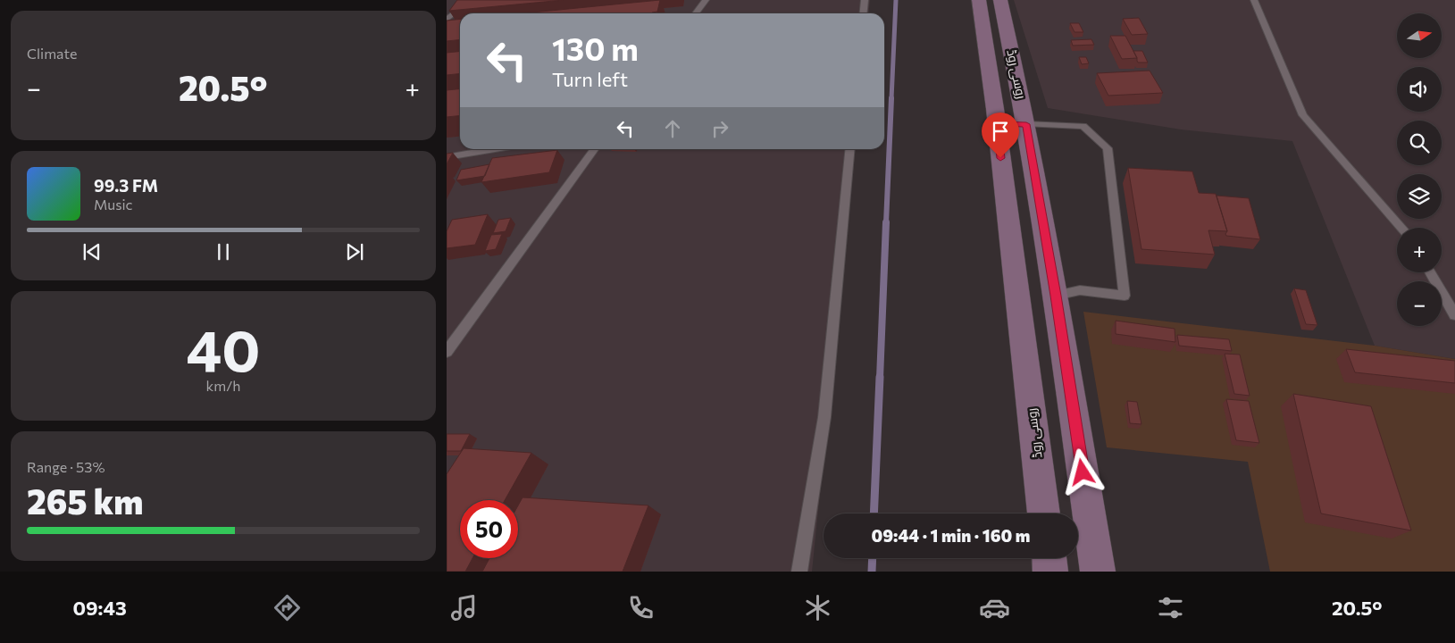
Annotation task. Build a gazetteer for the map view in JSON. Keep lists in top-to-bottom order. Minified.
{"streets":{"main road":["روسی روڈ"]},"north":"right","page":{"tile":["Climate",["40","km/h"],["Range · 53%","265 km"]],"map_buttons":["+","−"],"turn":["130 m","Turn left"],"heat":["−","20.5°","+"],"song":["99.3 FM","Music"],"limit":"50","trip":"09:44 · 1 min · 160 m","tabs":["09:43","20.5°"]}}
